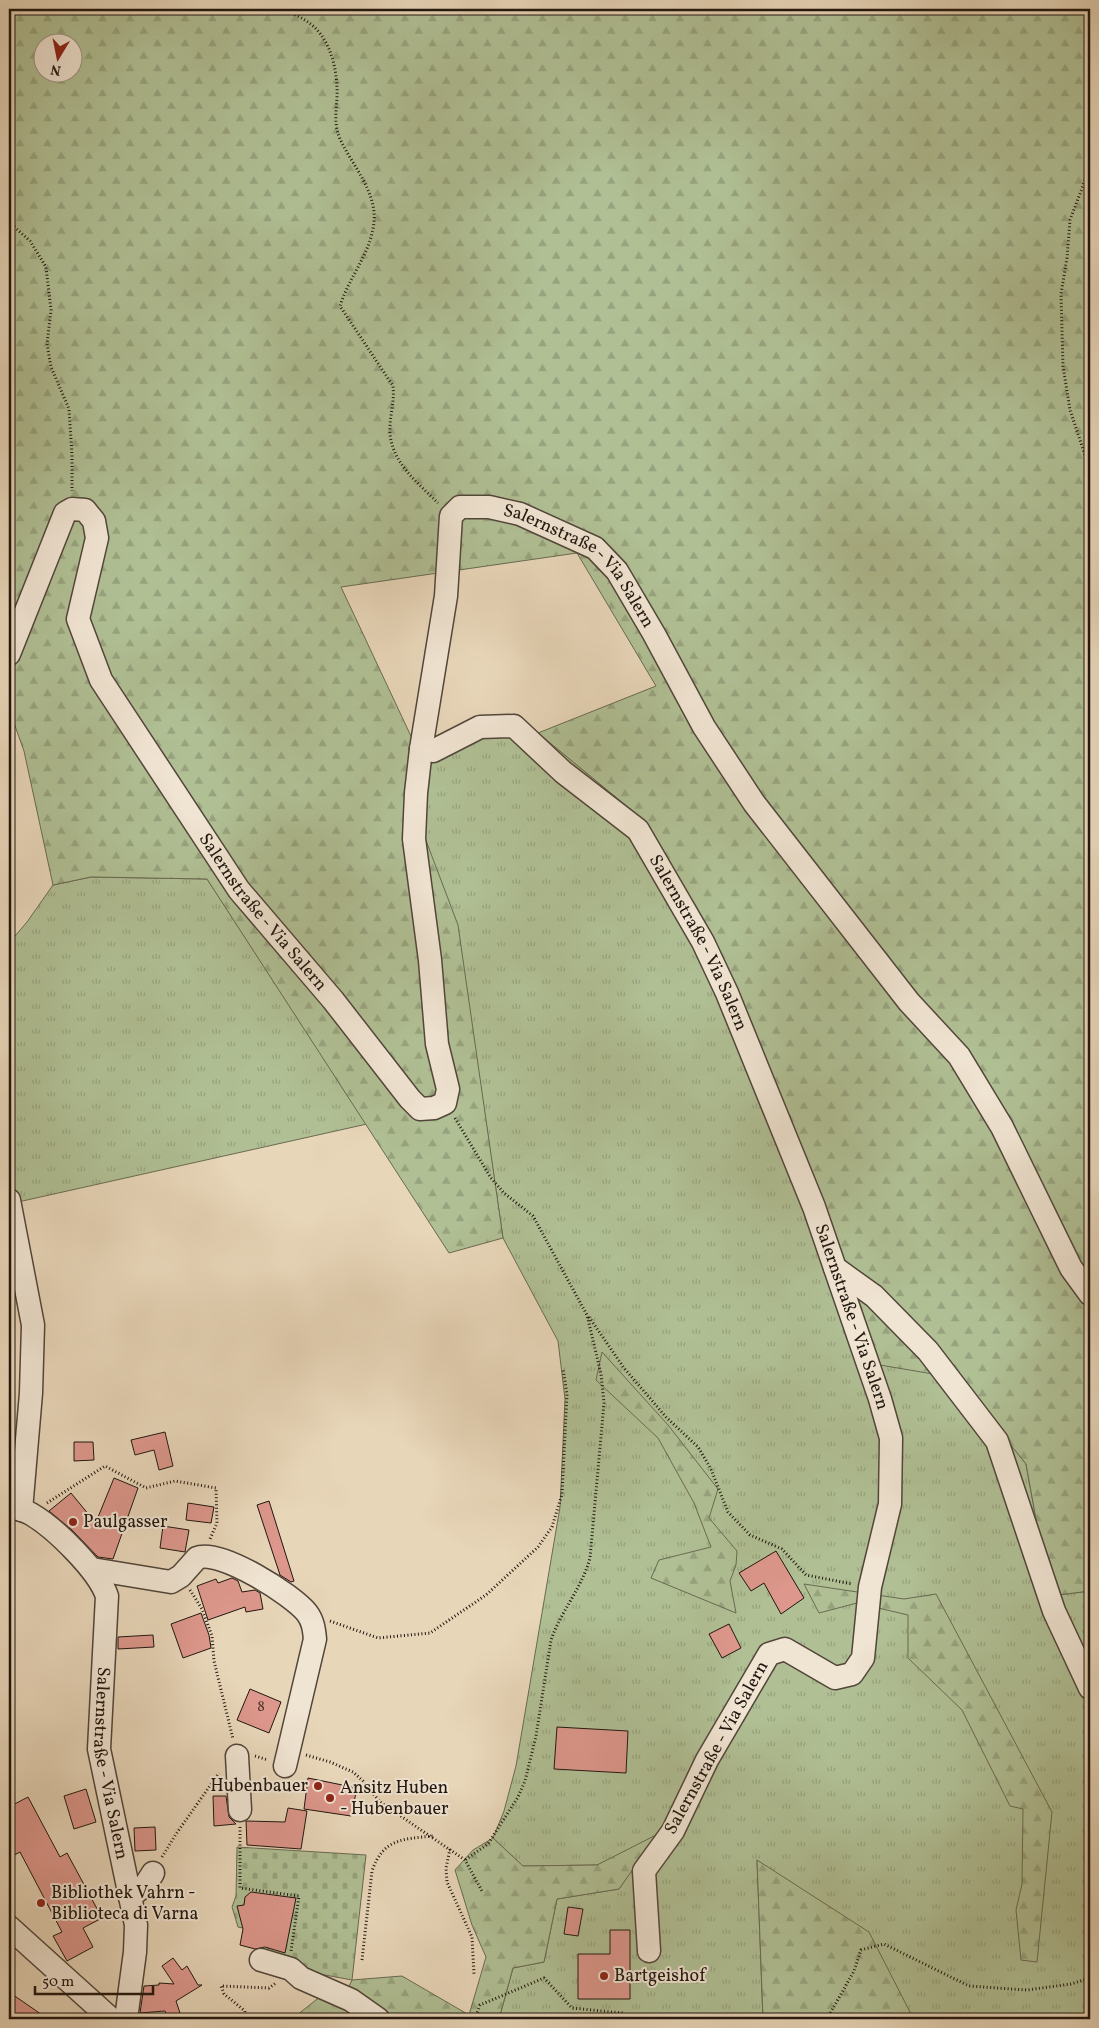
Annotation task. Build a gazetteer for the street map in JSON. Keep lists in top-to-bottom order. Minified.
{"streets":{"street":["Salernstraße - Via Salern"]},"places":["Paulgasser","Hubenbauer","Ansitz Huben - Hubenbauer","Bibliothek Vahrn - Biblioteca di Varna","Bartgeishof"],"house_numbers":["8"],"scale_bar":"50 m","north":"bottom"}
